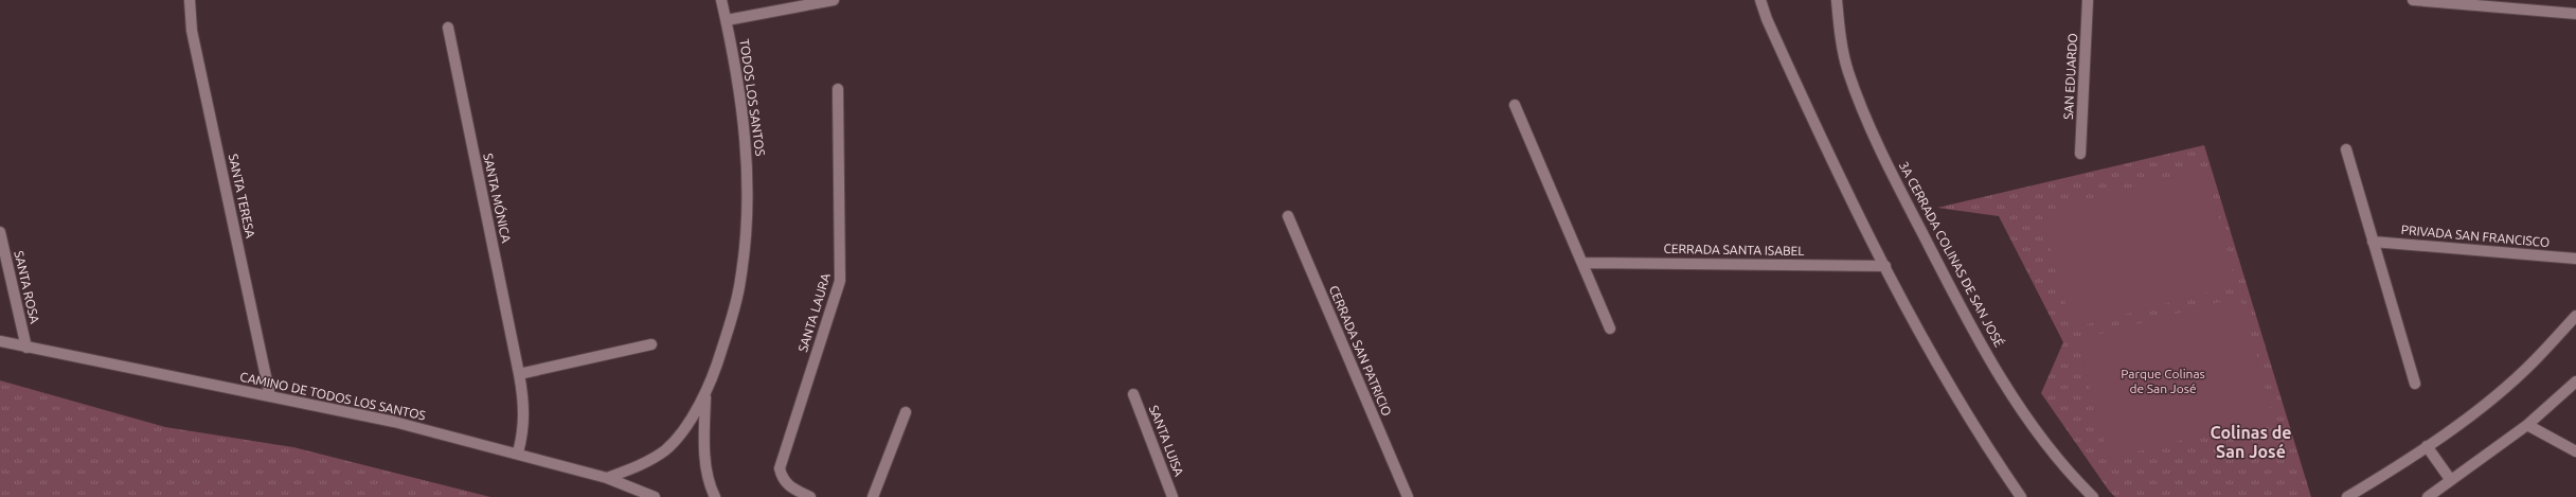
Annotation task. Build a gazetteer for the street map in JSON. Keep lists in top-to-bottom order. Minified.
{"streets":{"street":["SAN EDUARDO","TODOS LOS SANTOS","SANTA TERESA","SANTA MÓNICA","PRIVADA SAN FRANCISCO","CERRADA SANTA ISABEL","3A CERRADA COLINAS DE SAN JOSÉ","SANTA ROSA","SANTA LAURA","CERRADA SAN PATRICIO","CAMINO DE TODOS LOS SANTOS","SANTA LUISA"]},"crossings":[["TODOS LOS SANTOS","CAMINO DE TODOS LOS SANTOS"],["SANTA TERESA","CAMINO DE TODOS LOS SANTOS"],["SANTA MÓNICA","CAMINO DE TODOS LOS SANTOS"],["SANTA ROSA","CAMINO DE TODOS LOS SANTOS"]],"districts":["Colinas de San José"],"parks":["Parque Colinas de San José"]}
